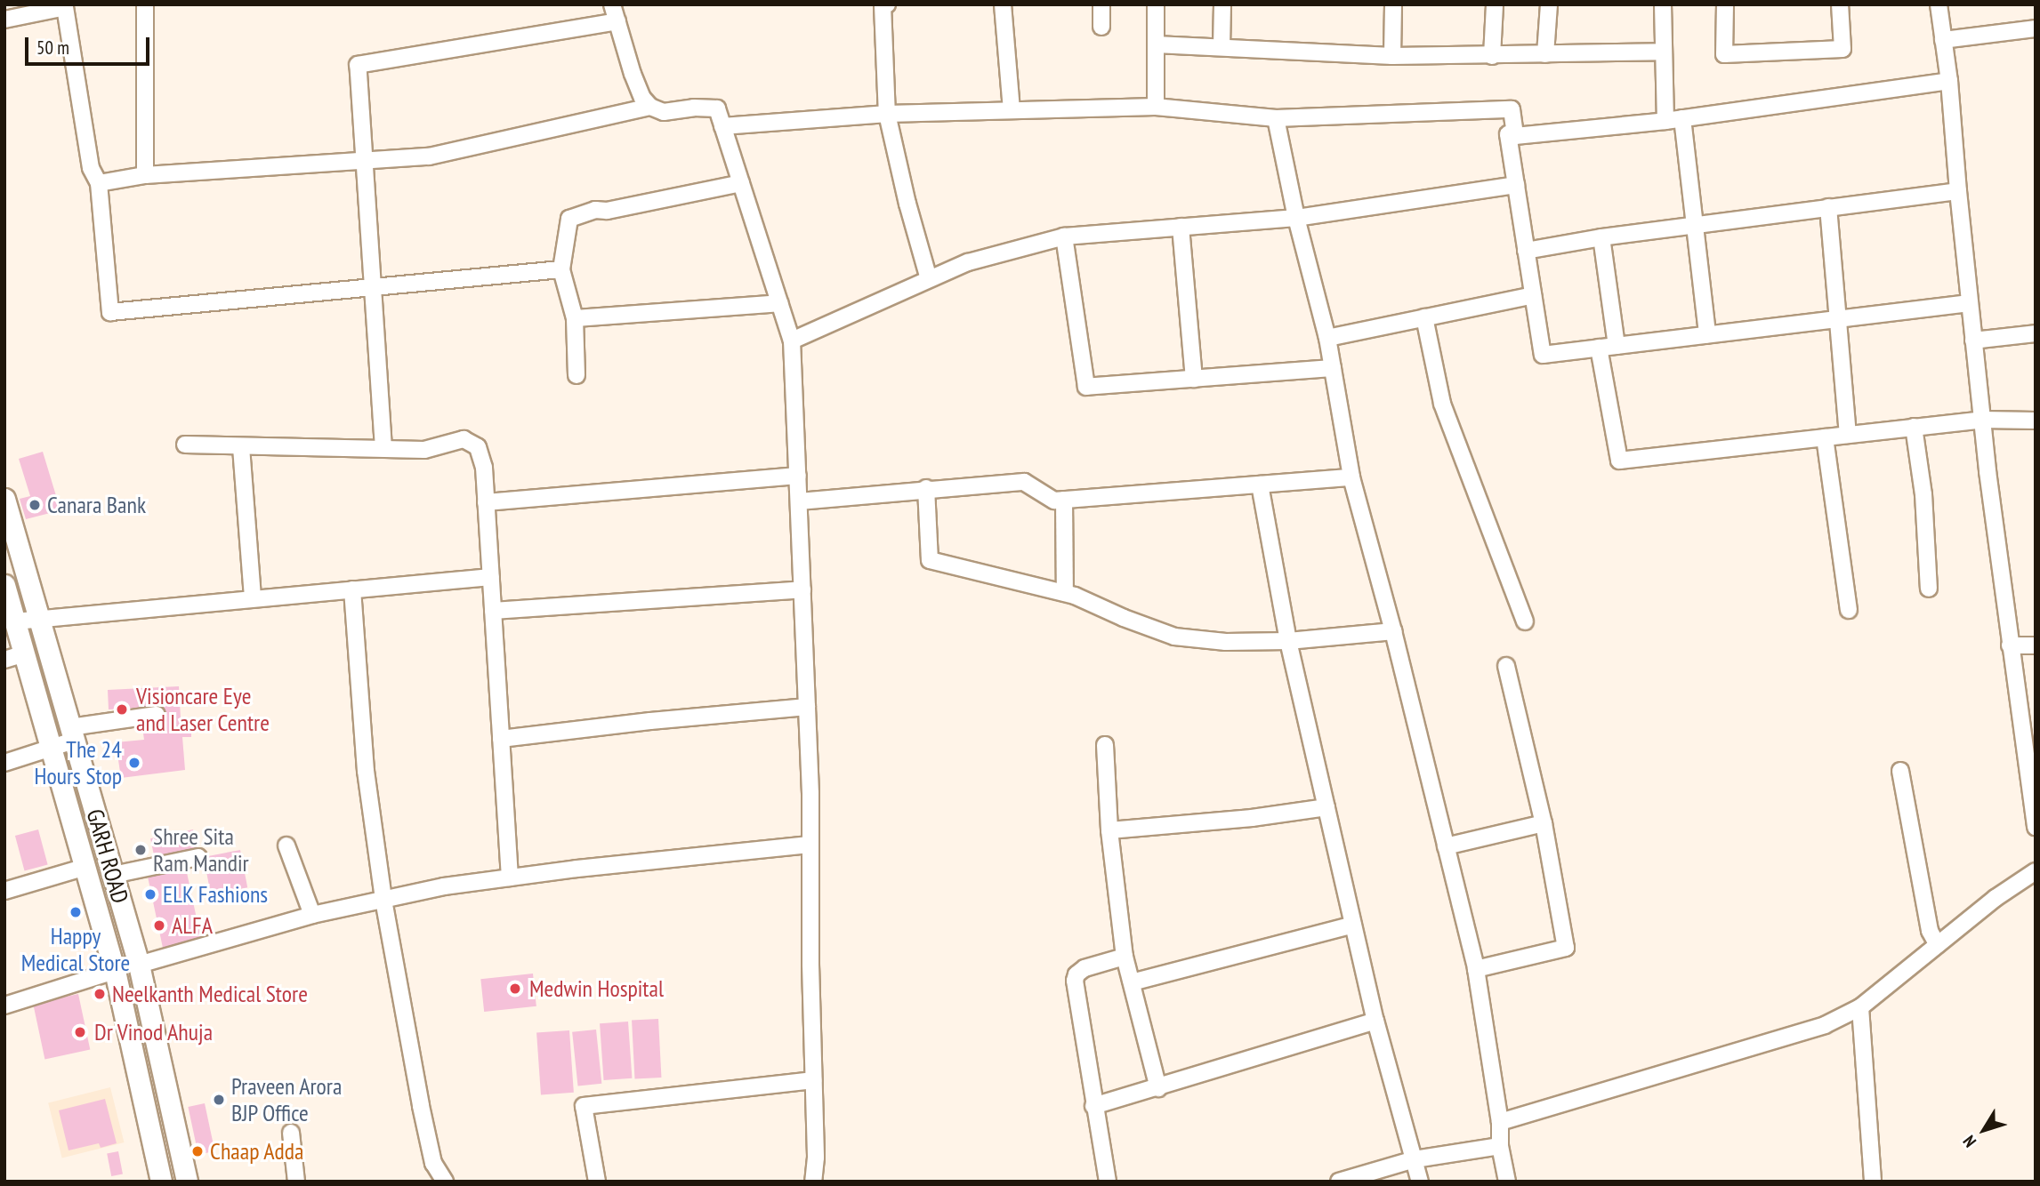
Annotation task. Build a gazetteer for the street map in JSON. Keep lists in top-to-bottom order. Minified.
{"streets":{"main road":["GARH ROAD"]},"places":["Canara Bank","Visioncare Eye and Laser Centre","The 24 Hours Stop","Shree Sita Ram Mandir","ELK Fashions","Happy Medical Store","ALFA","Medwin Hospital","Neelkanth Medical Store","Dr Vinod Ahuja","Praveen Arora BJP Office","Chaap Adda"],"scale_bar":"50 m","north":"bottom left"}
